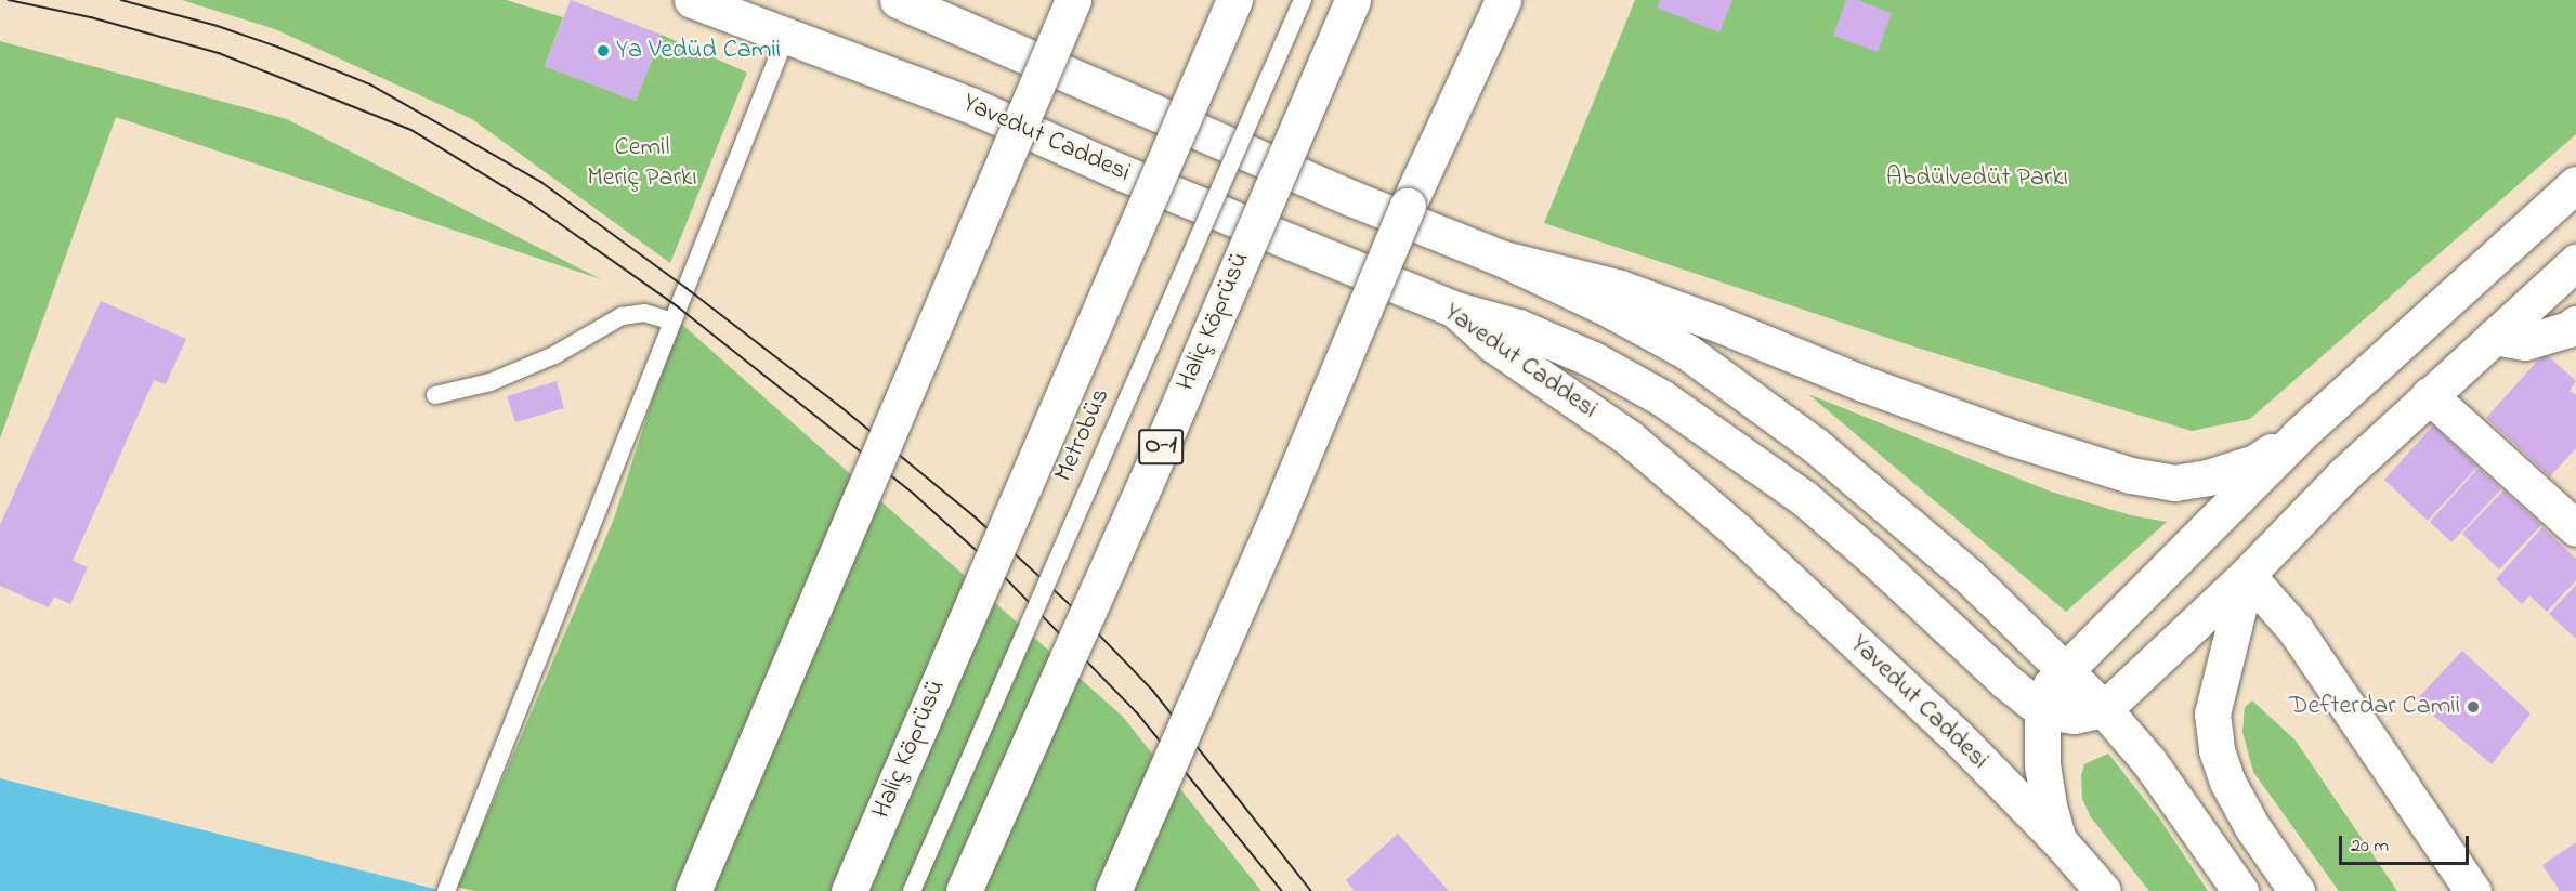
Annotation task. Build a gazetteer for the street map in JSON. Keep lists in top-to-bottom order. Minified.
{"streets":{"main road":["Yavedut Caddesi","Haliç Köprüsü","O-1"],"lane":["Metrobüs"]},"parks":["Cemil Meriç Parkı","Abdülvedüt Parkı"],"places":["Ya Vedüd Camii","Defterdar Camii"],"scale_bar":"20 m"}
